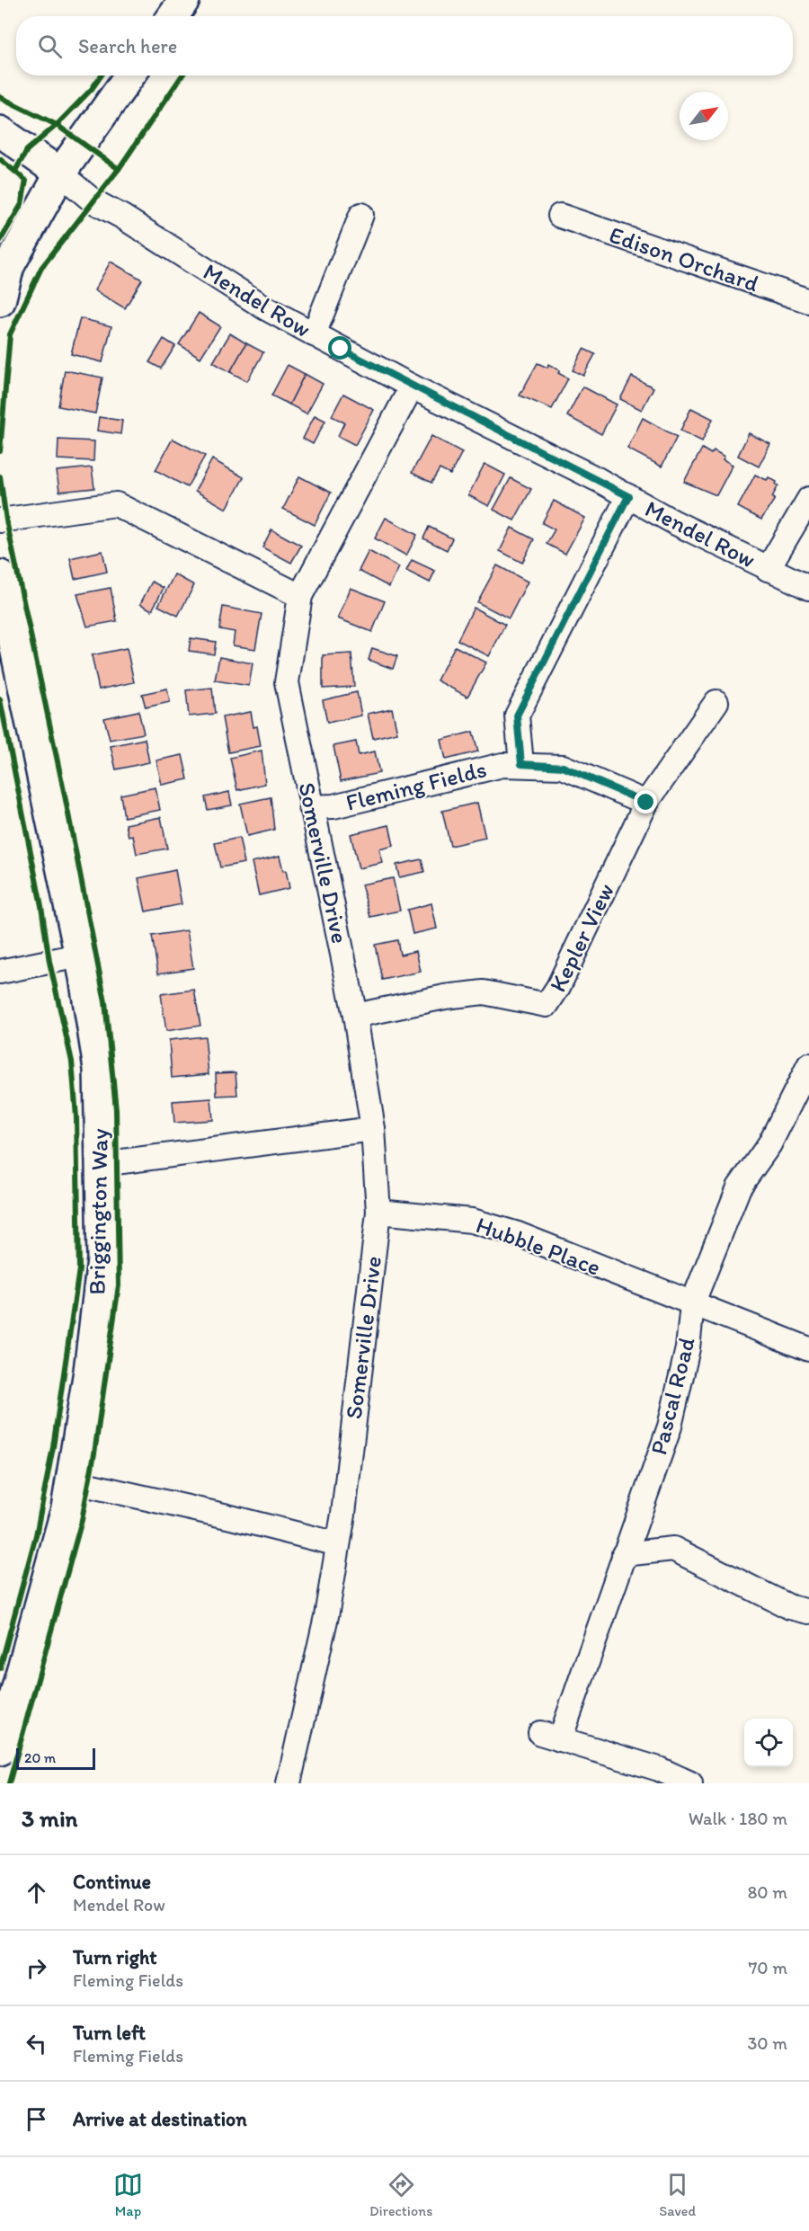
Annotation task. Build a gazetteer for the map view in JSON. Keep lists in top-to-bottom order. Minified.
{"streets":{"street":["Edison Orchard","Mendel Row","Fleming Fields","Somerville Drive","Kepler View","Briggington Way","Hubble Place","Pascal Road"]},"crossings":[["Mendel Row","Somerville Drive"],["Fleming Fields","Somerville Drive"],["Fleming Fields","Kepler View"],["Somerville Drive","Kepler View"],["Somerville Drive","Hubble Place"],["Hubble Place","Pascal Road"]],"scale_bar":"20 m","north":"top right","page":{"search":"Search here","scale":"20 m","heading":["3 min","Walk · 180 m"],"list":[["Continue","Mendel Row","80 m"],["Turn right","Fleming Fields","70 m"],["Turn left","Fleming Fields","30 m"],"Arrive at destination"],"nav":["Map","Directions","Saved"]}}
